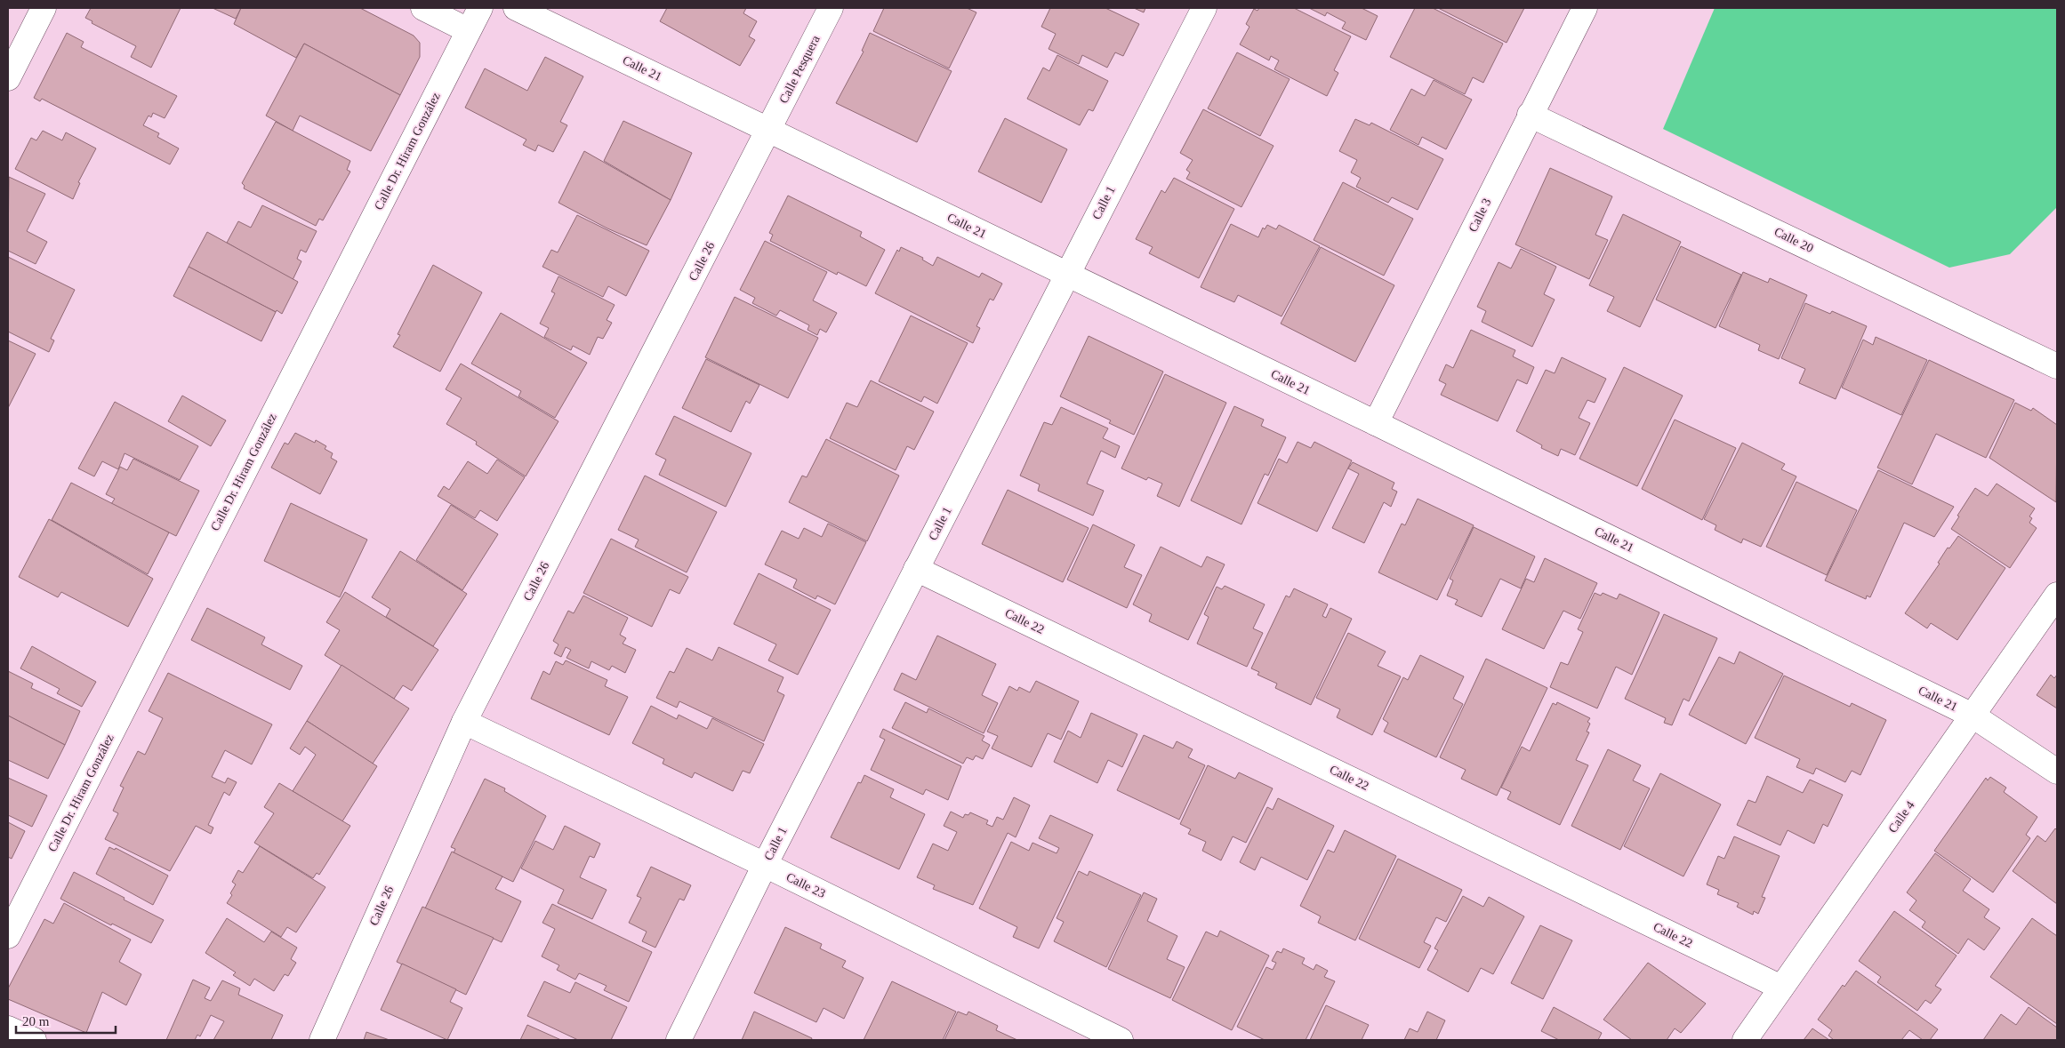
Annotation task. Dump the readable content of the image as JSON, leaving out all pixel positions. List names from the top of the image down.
{
  "streets": {
    "street": [
      "Calle 21",
      "Calle Pesquera",
      "Calle Dr. Hiram González",
      "Calle 1",
      "Calle 3",
      "Calle 20",
      "Calle 26",
      "Calle 22",
      "Calle 4",
      "Calle 23"
    ]
  },
  "crossings": [
    ["Calle 21", "Calle Pesquera"],
    ["Calle 21", "Calle 1"],
    ["Calle 21", "Calle 3"],
    ["Calle 21", "Calle 26"],
    ["Calle 21", "Calle 4"],
    ["Calle Pesquera", "Calle 26"],
    ["Calle 1", "Calle 22"],
    ["Calle 1", "Calle 23"],
    ["Calle 3", "Calle 20"],
    ["Calle 26", "Calle 23"],
    ["Calle 22", "Calle 4"]
  ],
  "scale_bar": "20 m"
}
